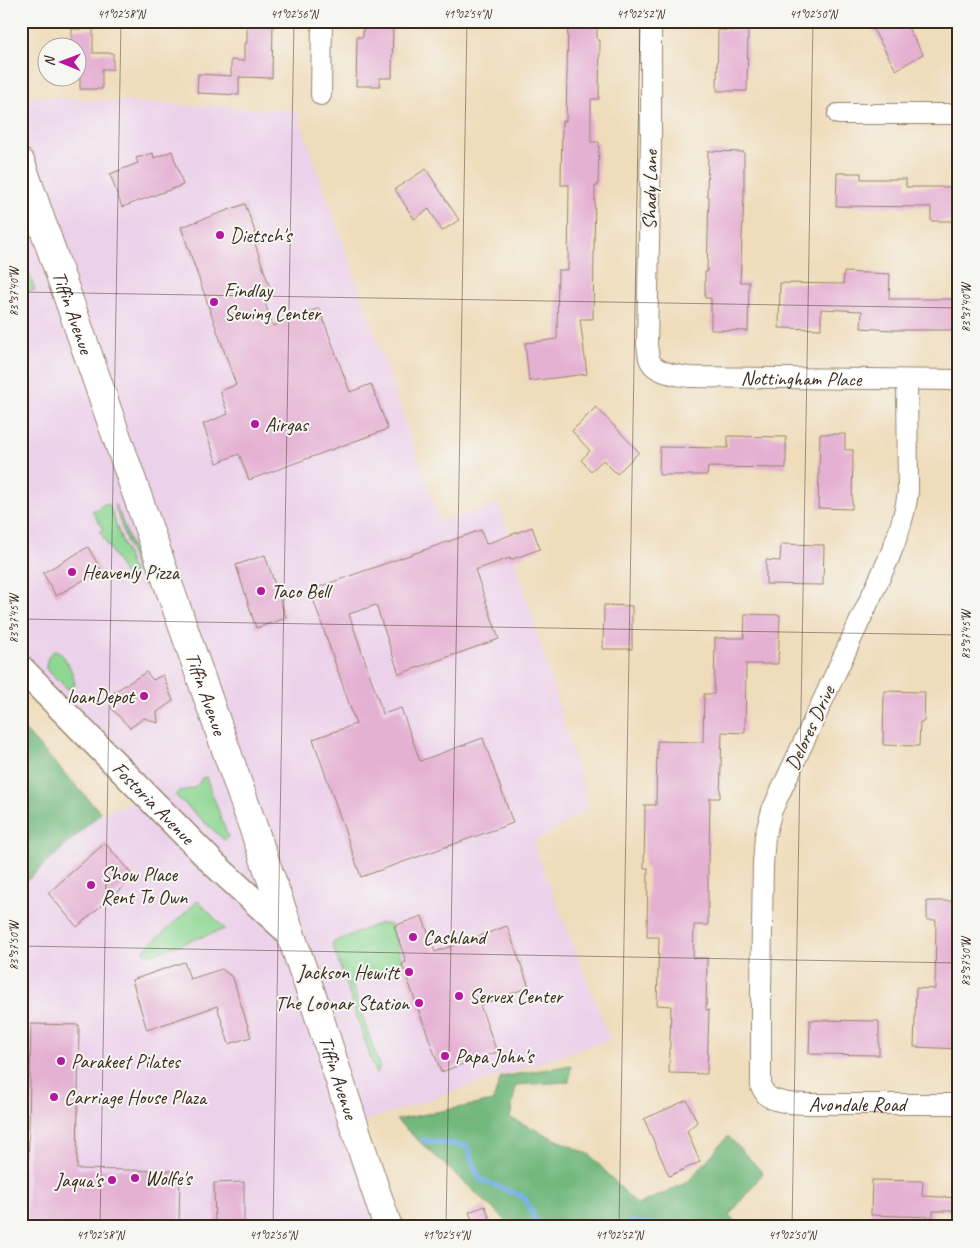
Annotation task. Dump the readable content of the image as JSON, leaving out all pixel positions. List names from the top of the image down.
{
  "streets": {
    "highway": ["Tiffin Avenue"],
    "main road": ["Fostoria Avenue"],
    "street": [
      "Shady Lane",
      "Nottingham Place",
      "Delores Drive",
      "Avondale Road"
    ]
  },
  "crossings": [
    ["Shady Lane", "Nottingham Place"],
    ["Tiffin Avenue", "Fostoria Avenue"],
    ["Nottingham Place", "Delores Drive"],
    ["Delores Drive", "Avondale Road"]
  ],
  "places": [
    "Dietsch's",
    "Findlay Sewing Center",
    "Airgas",
    "Heavenly Pizza",
    "Taco Bell",
    "loanDepot",
    "Show Place Rent To Own",
    "Cashland",
    "Jackson Hewitt",
    "Servex Center",
    "The Loonar Station",
    "Papa John's",
    "Parakeet Pilates",
    "Carriage House Plaza",
    "Wolfe's",
    "Jaqua's"
  ],
  "north": "left",
  "coordinates": [
    "41°02'58\"N",
    "41°02'56\"N",
    "41°02'54\"N",
    "41°02'52\"N",
    "41°02'50\"N",
    "83°37'40\"W",
    "83°37'45\"W",
    "83°37'50\"W"
  ]
}
